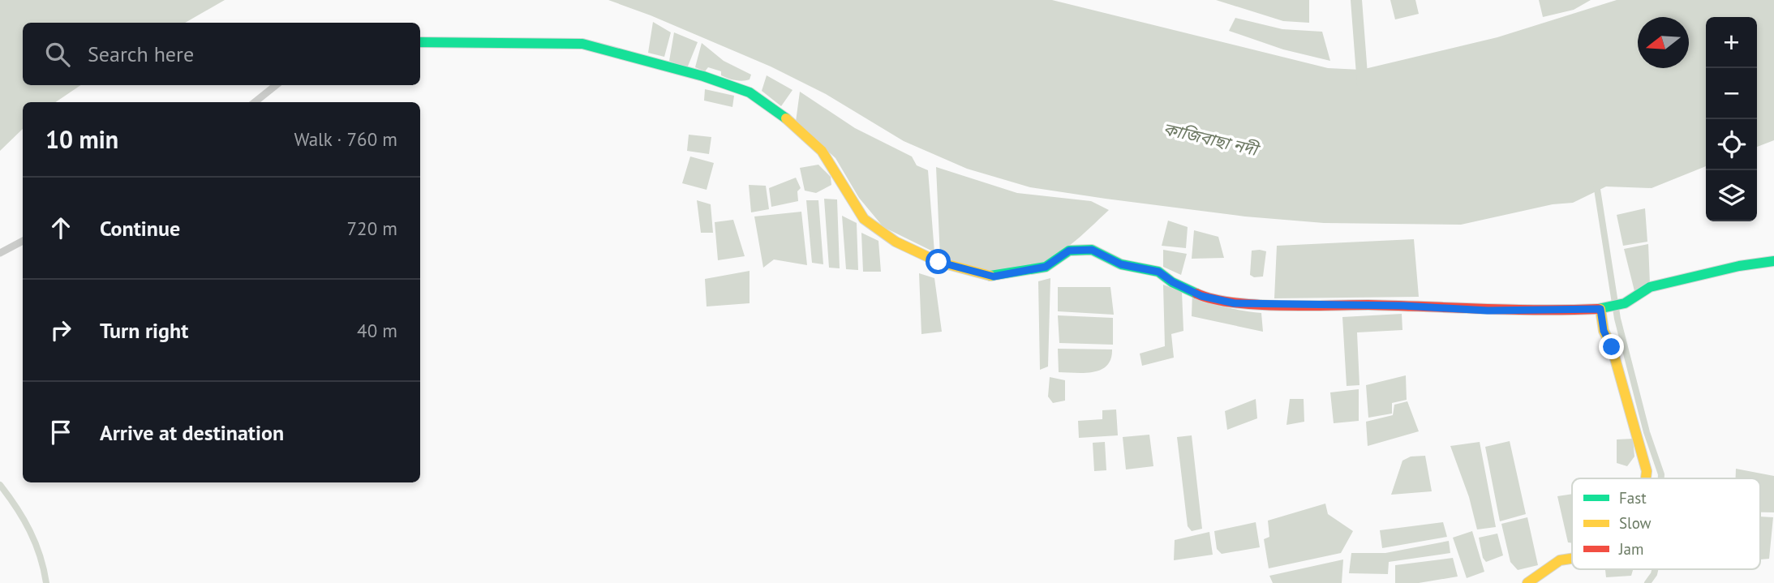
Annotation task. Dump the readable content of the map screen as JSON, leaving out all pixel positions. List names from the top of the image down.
{
  "water": ["কাজিবাছা নদী"],
  "legend": ["Fast", "Slow", "Jam"],
  "north": "left",
  "page": {
    "map_buttons": ["+", "−"],
    "search": "Search here",
    "heading": ["10 min", "Walk · 760 m"],
    "list": [
      ["Continue", "720 m"],
      ["Turn right", "40 m"],
      "Arrive at destination"
    ]
  }
}
